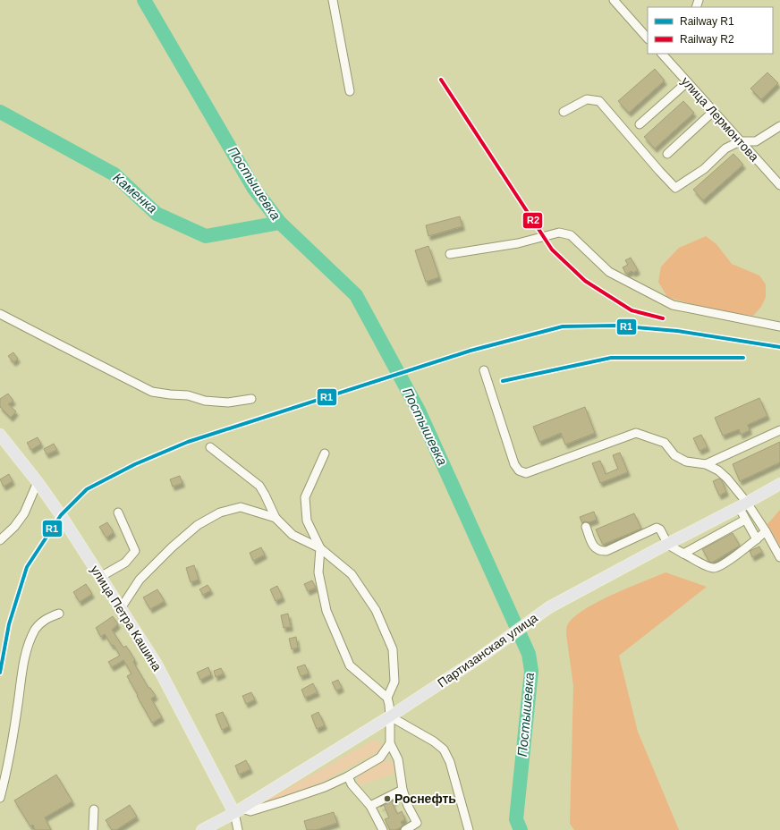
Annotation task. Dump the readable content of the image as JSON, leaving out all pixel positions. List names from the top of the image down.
{
  "streets": {
    "main road": ["улица Петра Кашина", "Партизанская улица"],
    "street": ["улица Лермонтова"]
  },
  "crossings": [
    ["улица Петра Кашина", "Партизанская улица"]
  ],
  "water": ["Постышевка", "Каменка"],
  "places": ["Роснефть"],
  "lines": ["rail line R2", "rail line R1"],
  "legend": ["Railway R1", "Railway R2"]
}
